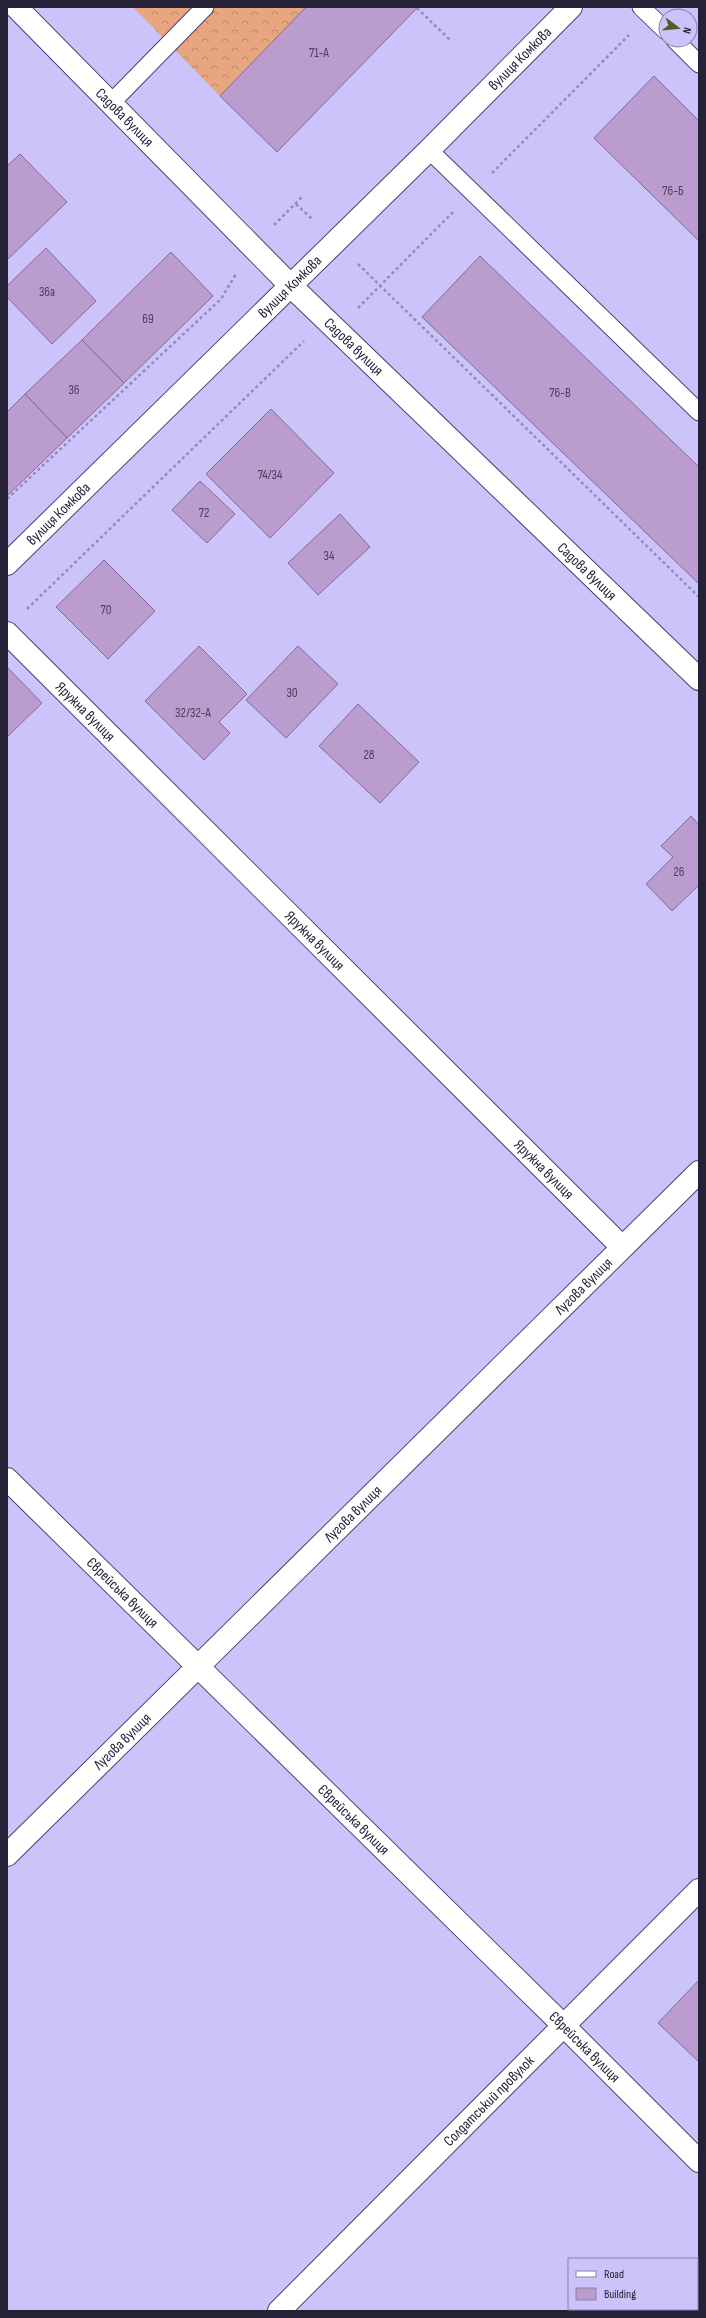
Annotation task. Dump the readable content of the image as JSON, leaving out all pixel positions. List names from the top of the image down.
{
  "streets": {
    "street": [
      "вулиця Комкова",
      "Садова вулиця",
      "Яружна вулиця",
      "Лугова вулиця",
      "Єврейська вулиця",
      "Солдатський провулок"
    ]
  },
  "crossings": [
    ["вулиця Комкова", "Садова вулиця"],
    ["Яружна вулиця", "Лугова вулиця"],
    ["Лугова вулиця", "Єврейська вулиця"],
    ["Єврейська вулиця", "Солдатський провулок"]
  ],
  "house_numbers": [
    "71-А",
    "76-Б",
    "36а",
    "69",
    "36",
    "76-В",
    "74/34",
    "72",
    "34",
    "70",
    "30",
    "32/32-А",
    "28",
    "26"
  ],
  "legend": ["Road", "Building"],
  "north": "right"
}
